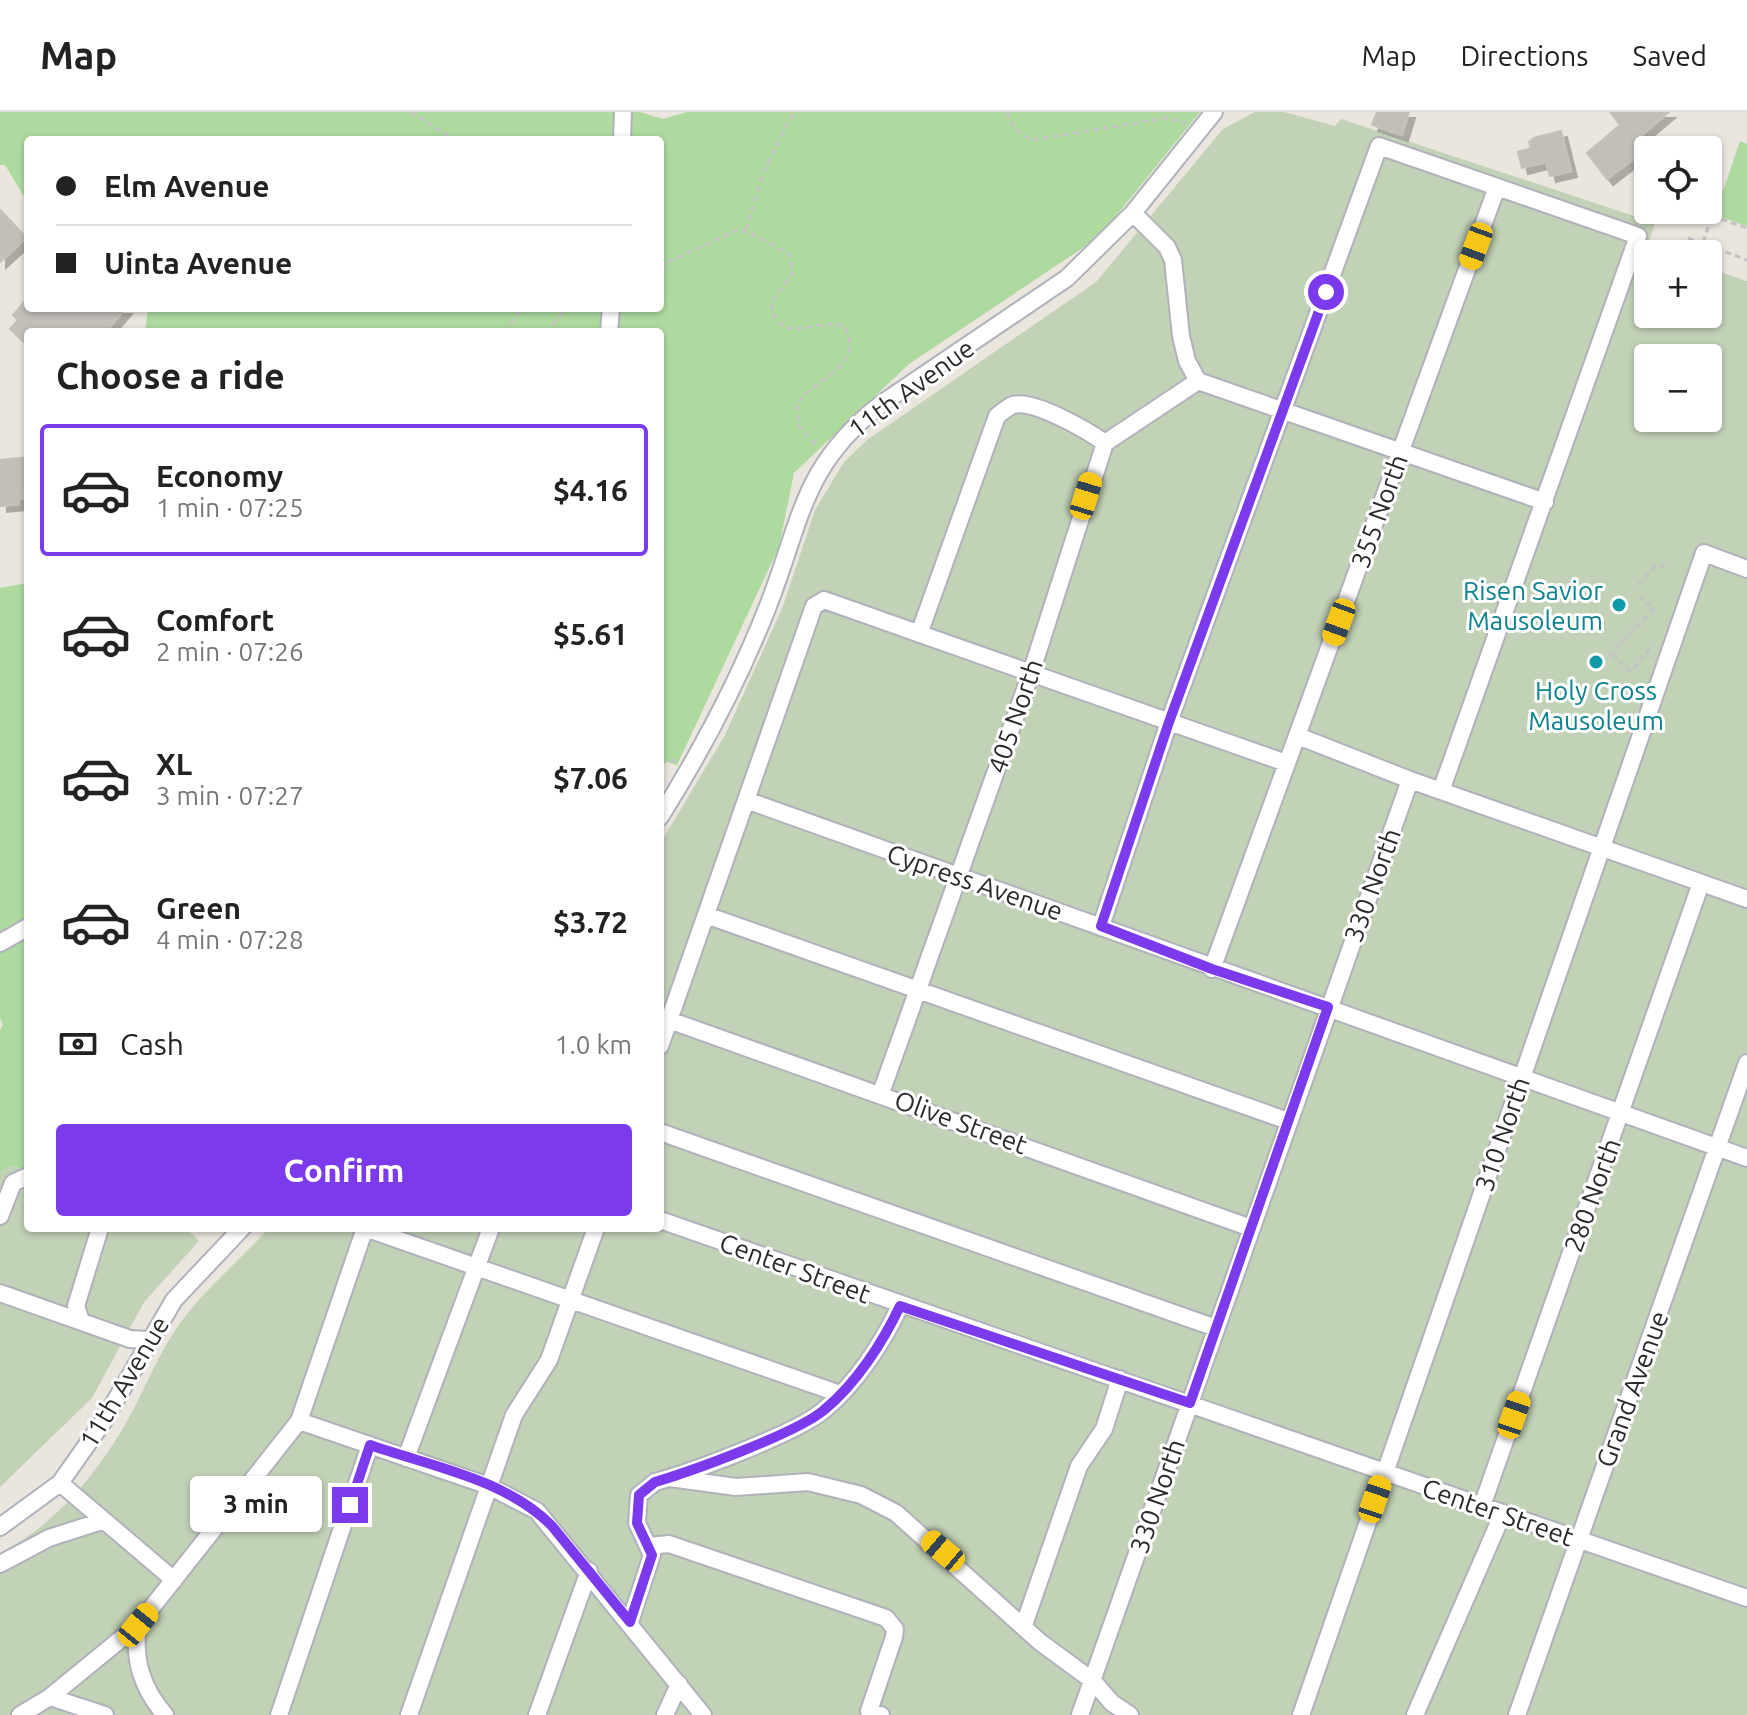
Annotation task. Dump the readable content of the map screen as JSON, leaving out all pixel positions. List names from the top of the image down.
{
  "streets": {
    "street": [
      "11th Avenue",
      "355 North",
      "405 North",
      "Cypress Avenue",
      "330 North",
      "Olive Street",
      "310 North",
      "280 North",
      "Center Street",
      "Grand Avenue"
    ]
  },
  "crossings": [
    ["355 North", "Cypress Avenue"],
    ["405 North", "Cypress Avenue"],
    ["405 North", "Olive Street"],
    ["Cypress Avenue", "330 North"],
    ["Cypress Avenue", "310 North"],
    ["Cypress Avenue", "280 North"],
    ["Cypress Avenue", "Grand Avenue"],
    ["330 North", "Olive Street"],
    ["330 North", "Center Street"],
    ["310 North", "Center Street"],
    ["280 North", "Center Street"],
    ["Center Street", "Grand Avenue"]
  ],
  "places": ["Risen Savior Mausoleum", "Holy Cross Mausoleum"],
  "page": {
    "header": "Map",
    "nav": ["Map", "Directions", "Saved"],
    "map_buttons": ["+", "−"],
    "banner": ["Elm Avenue", "Uinta Avenue"],
    "heading": "Choose a ride",
    "list": [
      {
        "name": "Economy",
        "note": "1 min · 07:25",
        "value": "$4.16"
      },
      {
        "name": "Comfort",
        "note": "2 min · 07:26",
        "value": "$5.61"
      },
      {
        "name": "XL",
        "note": "3 min · 07:27",
        "value": "$7.06"
      },
      {
        "name": "Green",
        "note": "4 min · 07:28",
        "value": "$3.72"
      }
    ],
    "pay": ["Cash", "1.0 km"],
    "buttons": "Confirm",
    "bubble": "3 min"
  }
}
